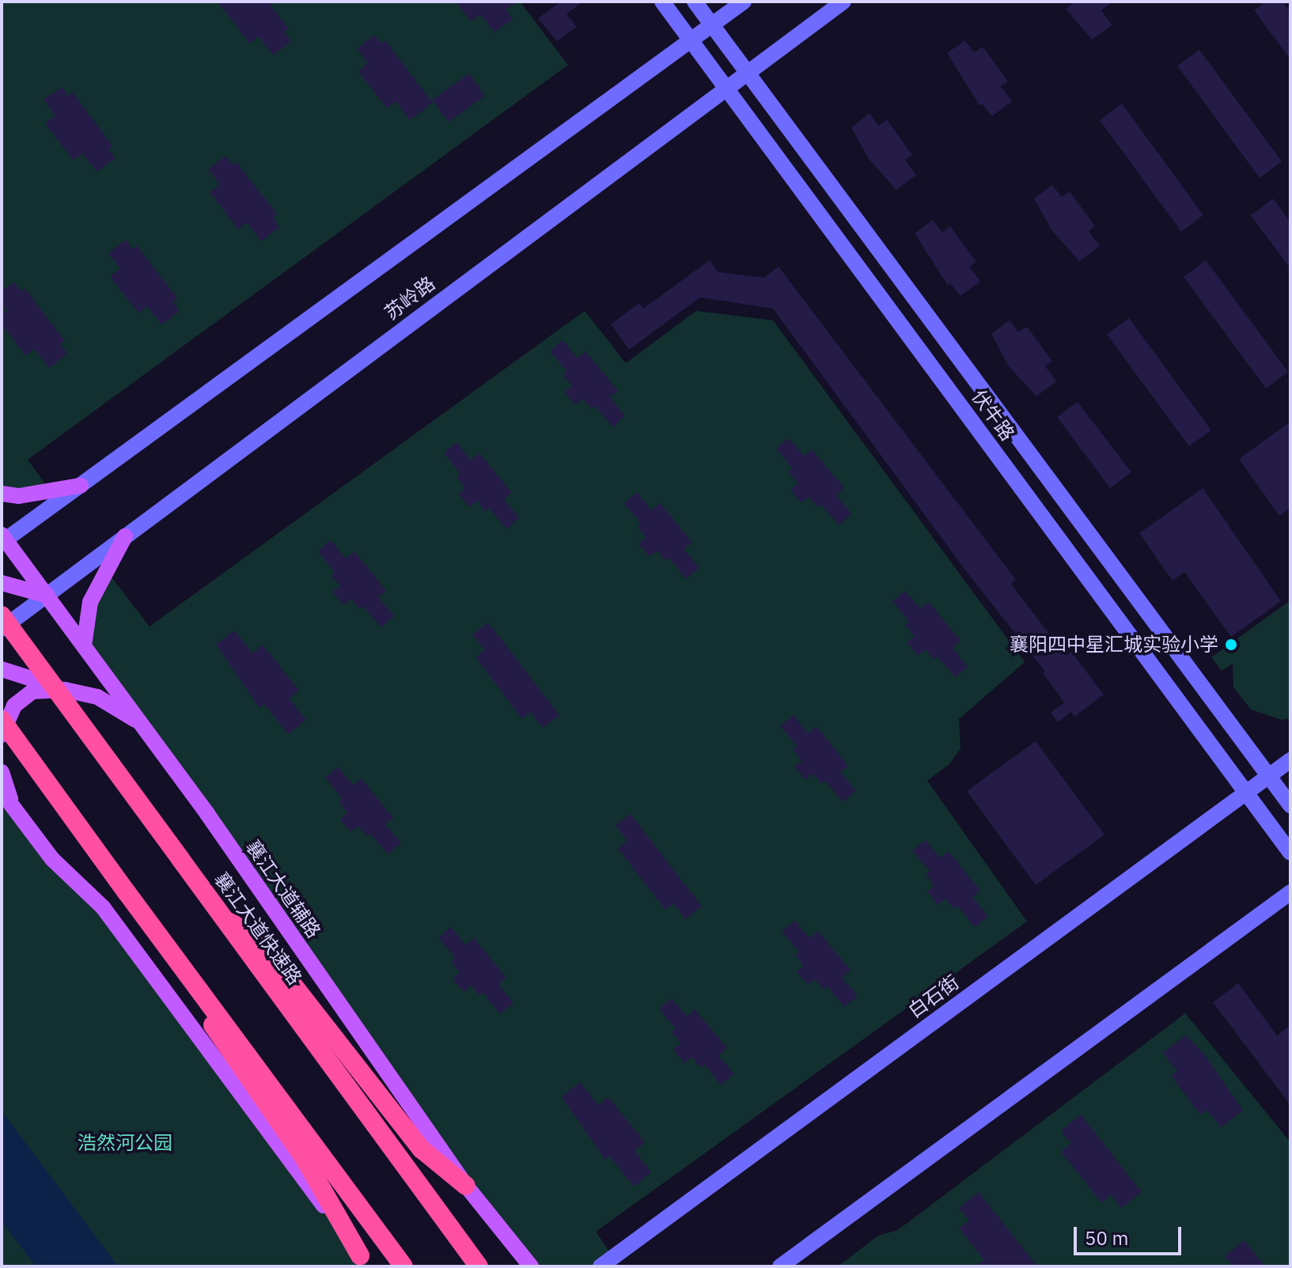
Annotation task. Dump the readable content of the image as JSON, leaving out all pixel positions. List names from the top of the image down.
{
  "streets": {
    "highway": ["襄江大道快速路"],
    "main road": ["襄江大道辅路"],
    "street": ["苏岭路", "伏牛路", "白石街"]
  },
  "crossings": [
    ["苏岭路", "伏牛路"],
    ["苏岭路", "襄江大道辅路"],
    ["伏牛路", "白石街"]
  ],
  "parks": ["浩然河公园"],
  "places": ["襄阳四中星汇城实验小学"],
  "scale_bar": "50 m"
}
